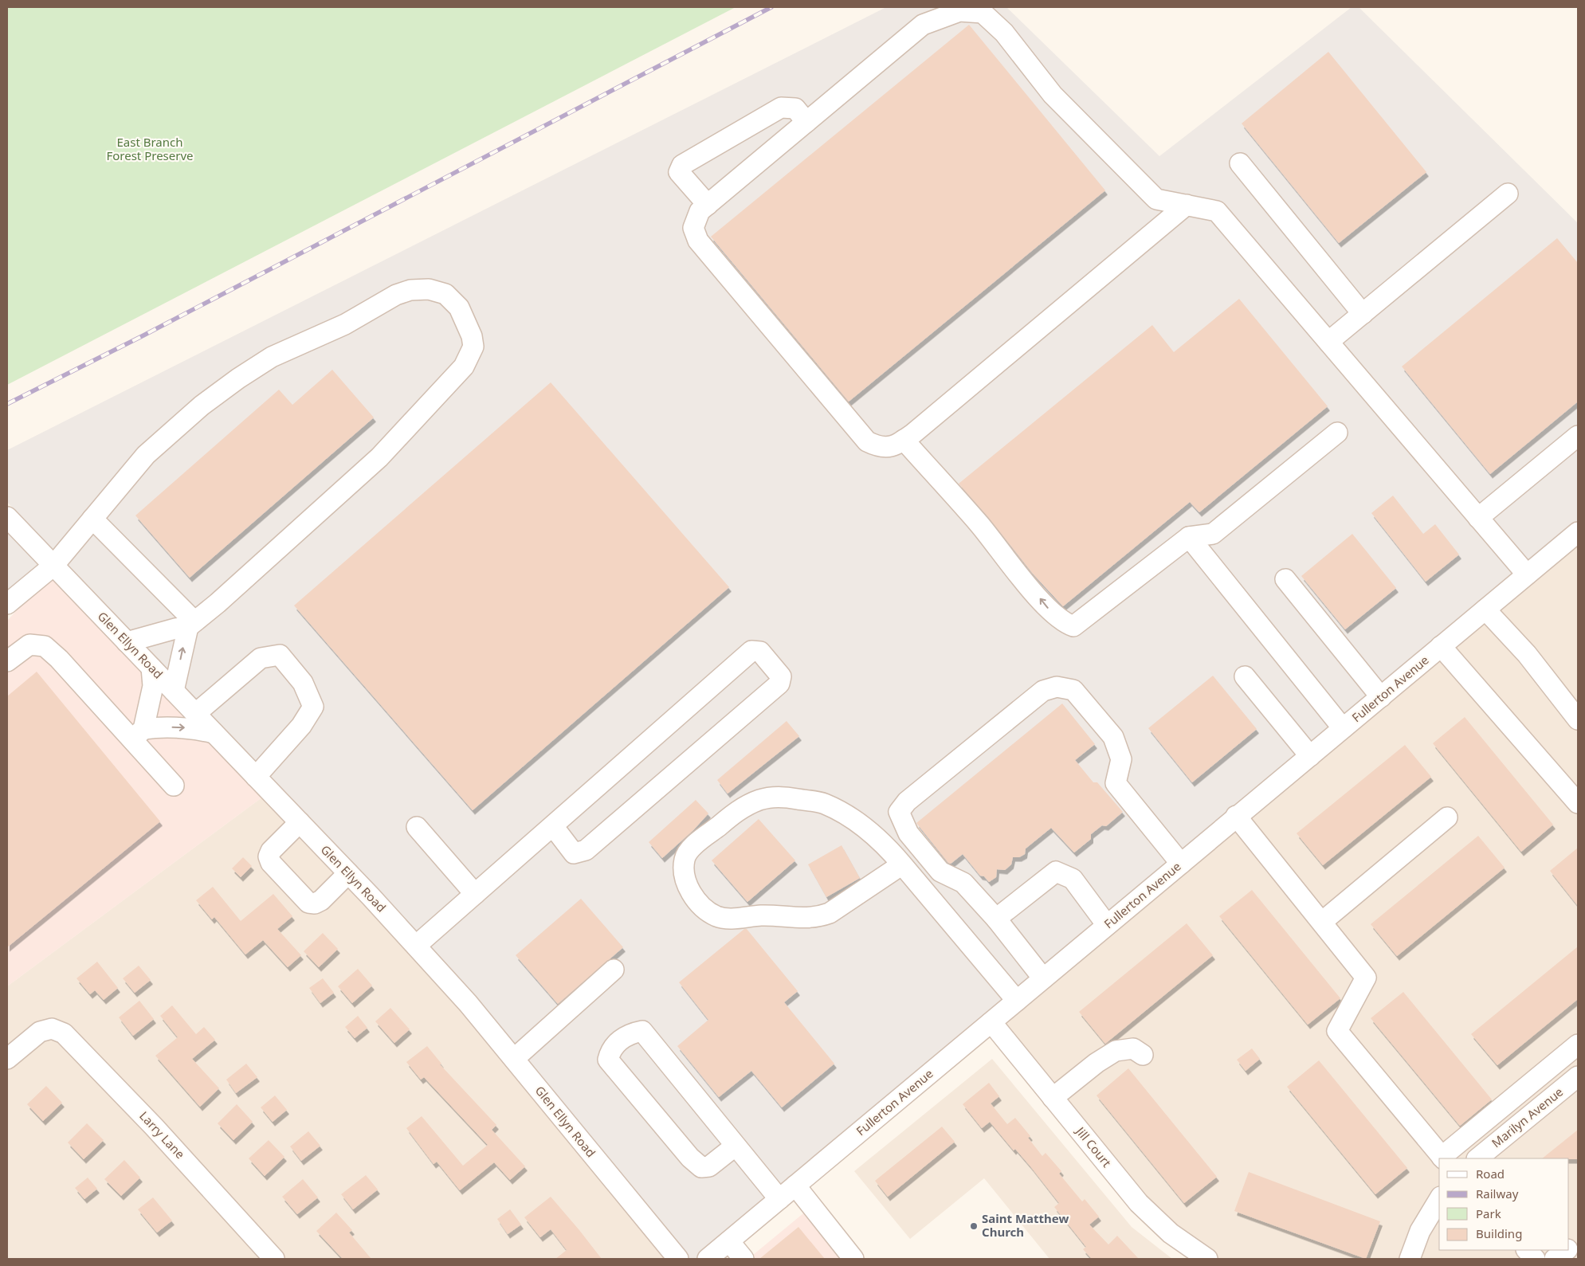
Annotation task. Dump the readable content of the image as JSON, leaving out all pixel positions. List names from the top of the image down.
{
  "streets": {
    "street": [
      "Glen Ellyn Road",
      "Fullerton Avenue",
      "Marilyn Avenue",
      "Larry Lane",
      "Jill Court"
    ]
  },
  "crossings": [
    ["Fullerton Avenue", "Jill Court"]
  ],
  "parks": ["East Branch Forest Preserve"],
  "places": ["Saint Matthew Church"],
  "legend": [
    "Road",
    "Railway",
    "Park",
    "Building"
  ]
}
